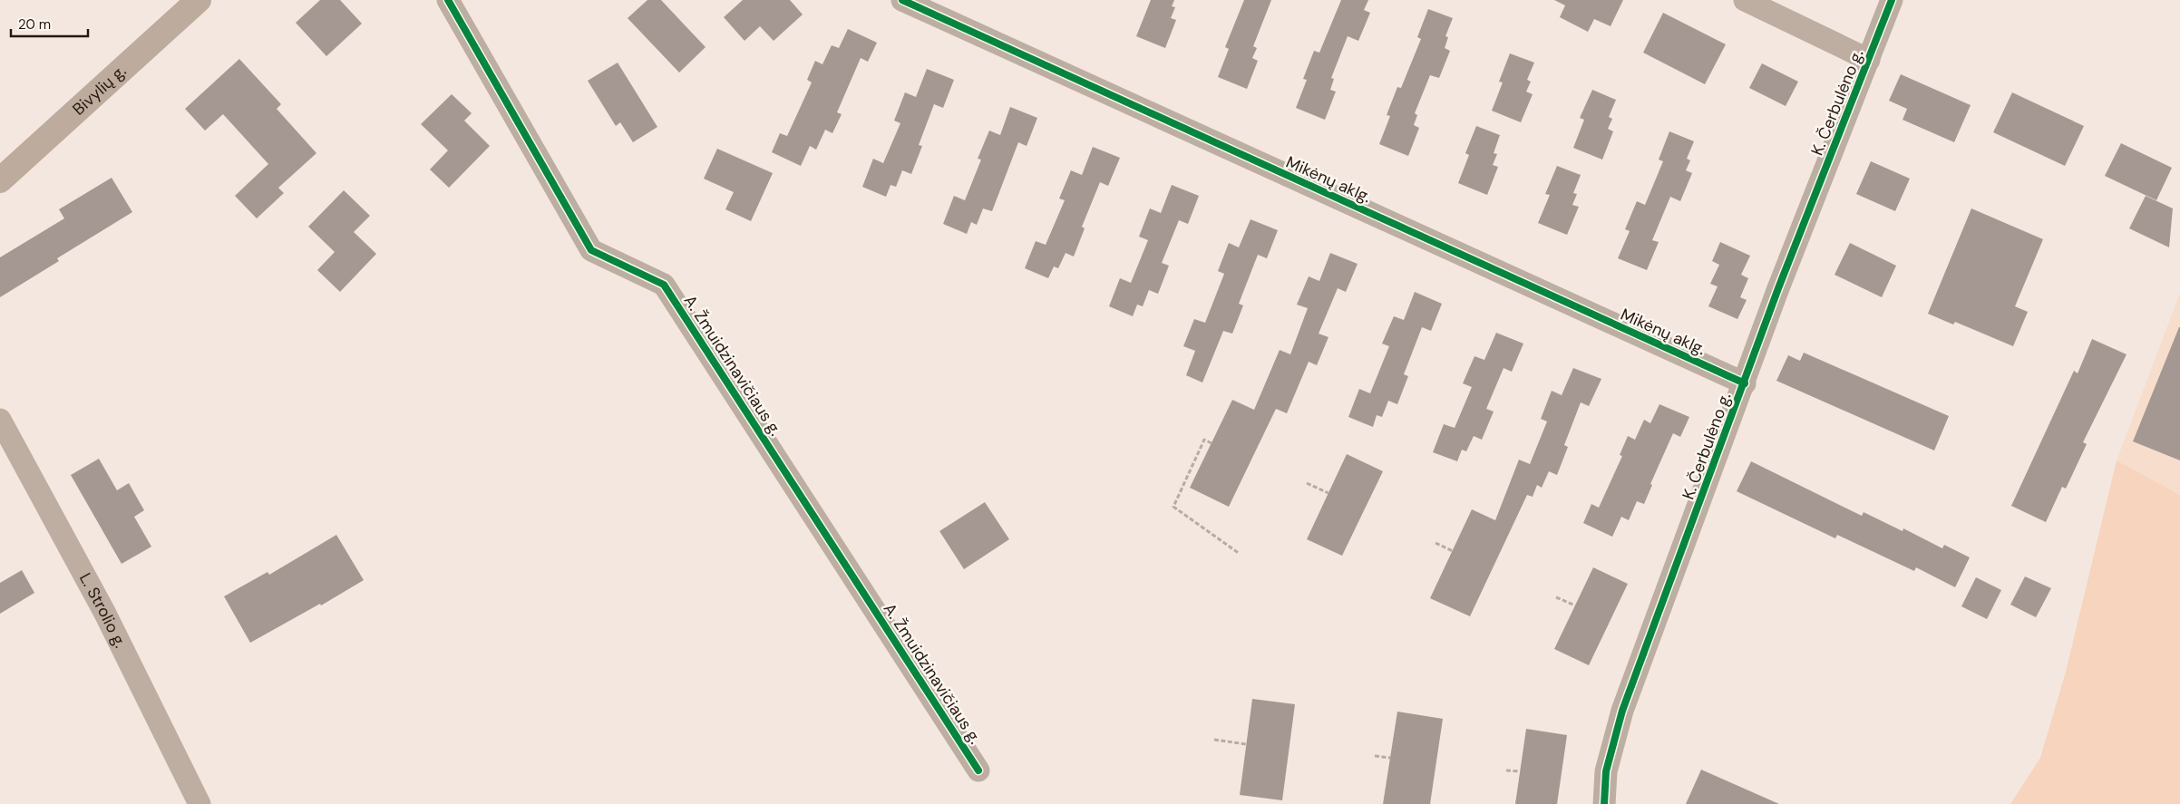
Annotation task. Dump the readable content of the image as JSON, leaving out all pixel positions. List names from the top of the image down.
{
  "streets": {
    "street": [
      "Bivylių g.",
      "K. Čerbulėno g.",
      "Mikėnų aklg.",
      "A. Žmuidzinavičiaus g.",
      "L. Strolio g."
    ]
  },
  "crossings": [
    ["K. Čerbulėno g.", "Mikėnų aklg."]
  ],
  "scale_bar": "20 m"
}
